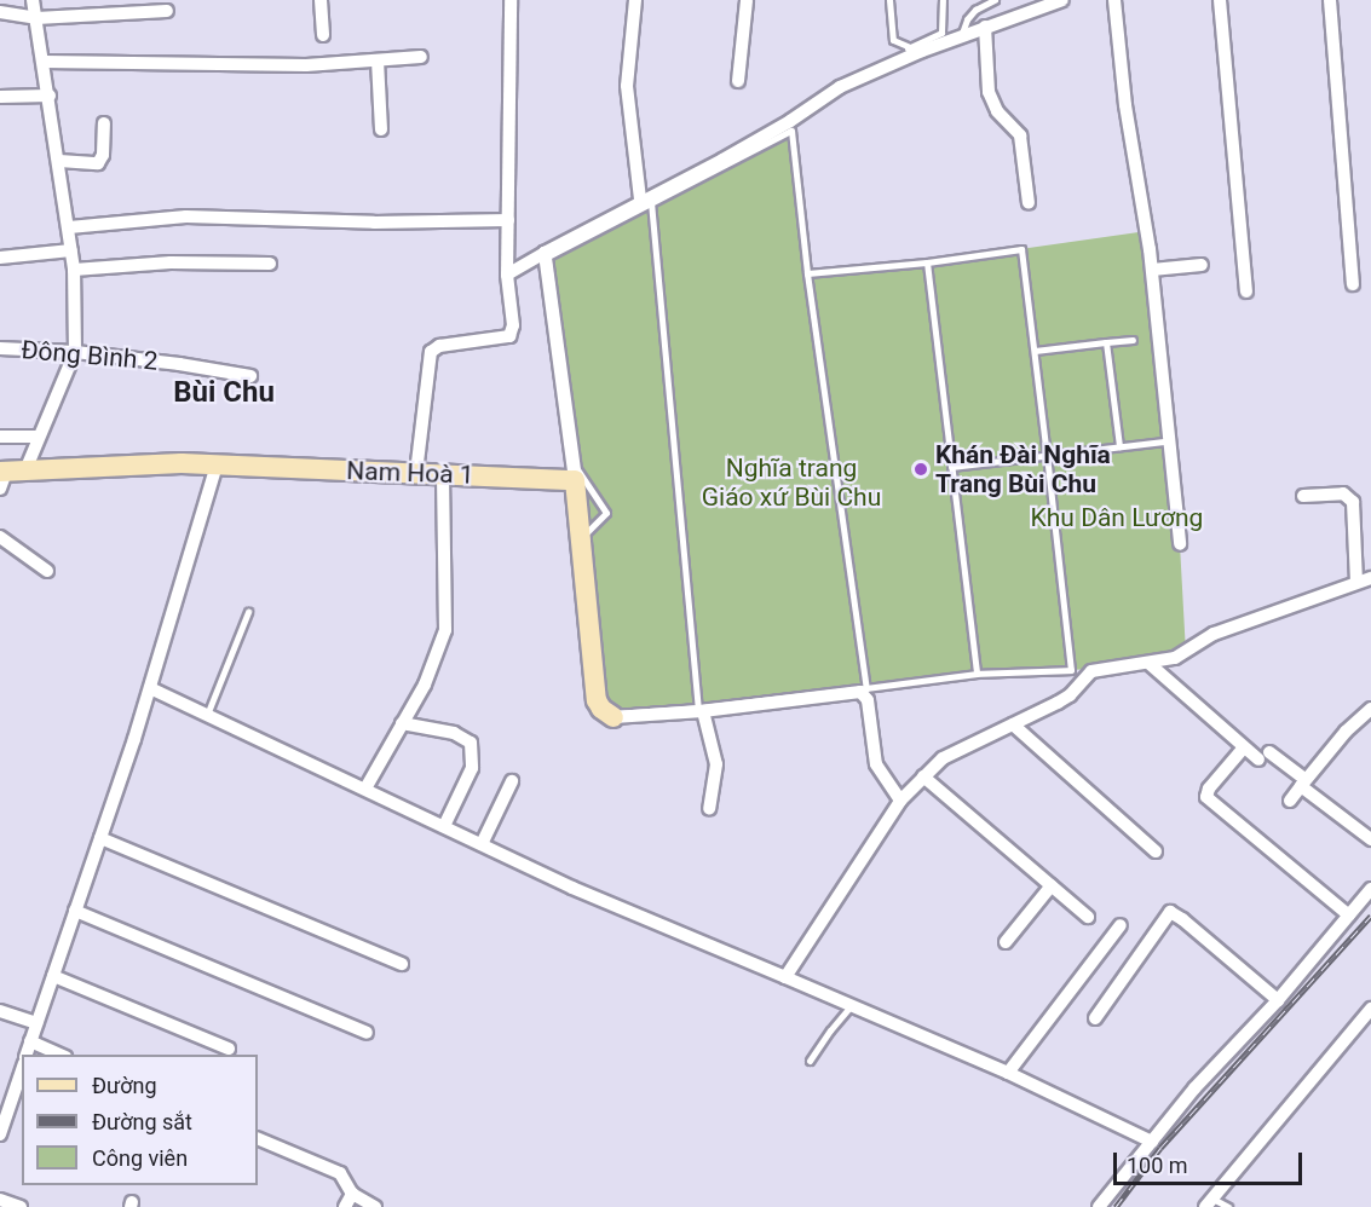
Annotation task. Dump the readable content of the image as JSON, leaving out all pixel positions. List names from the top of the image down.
{
  "streets": {
    "street": ["Đông Bình 2", "Nam Hoà 1"]
  },
  "districts": ["Bùi Chu"],
  "parks": ["Nghĩa trang Giáo xứ Bùi Chu", "Khu Dân Lương"],
  "places": ["Khán Đài Nghĩa Trang Bùi Chu"],
  "legend": ["Đường", "Đường sắt", "Công viên"],
  "scale_bar": "100 m"
}
